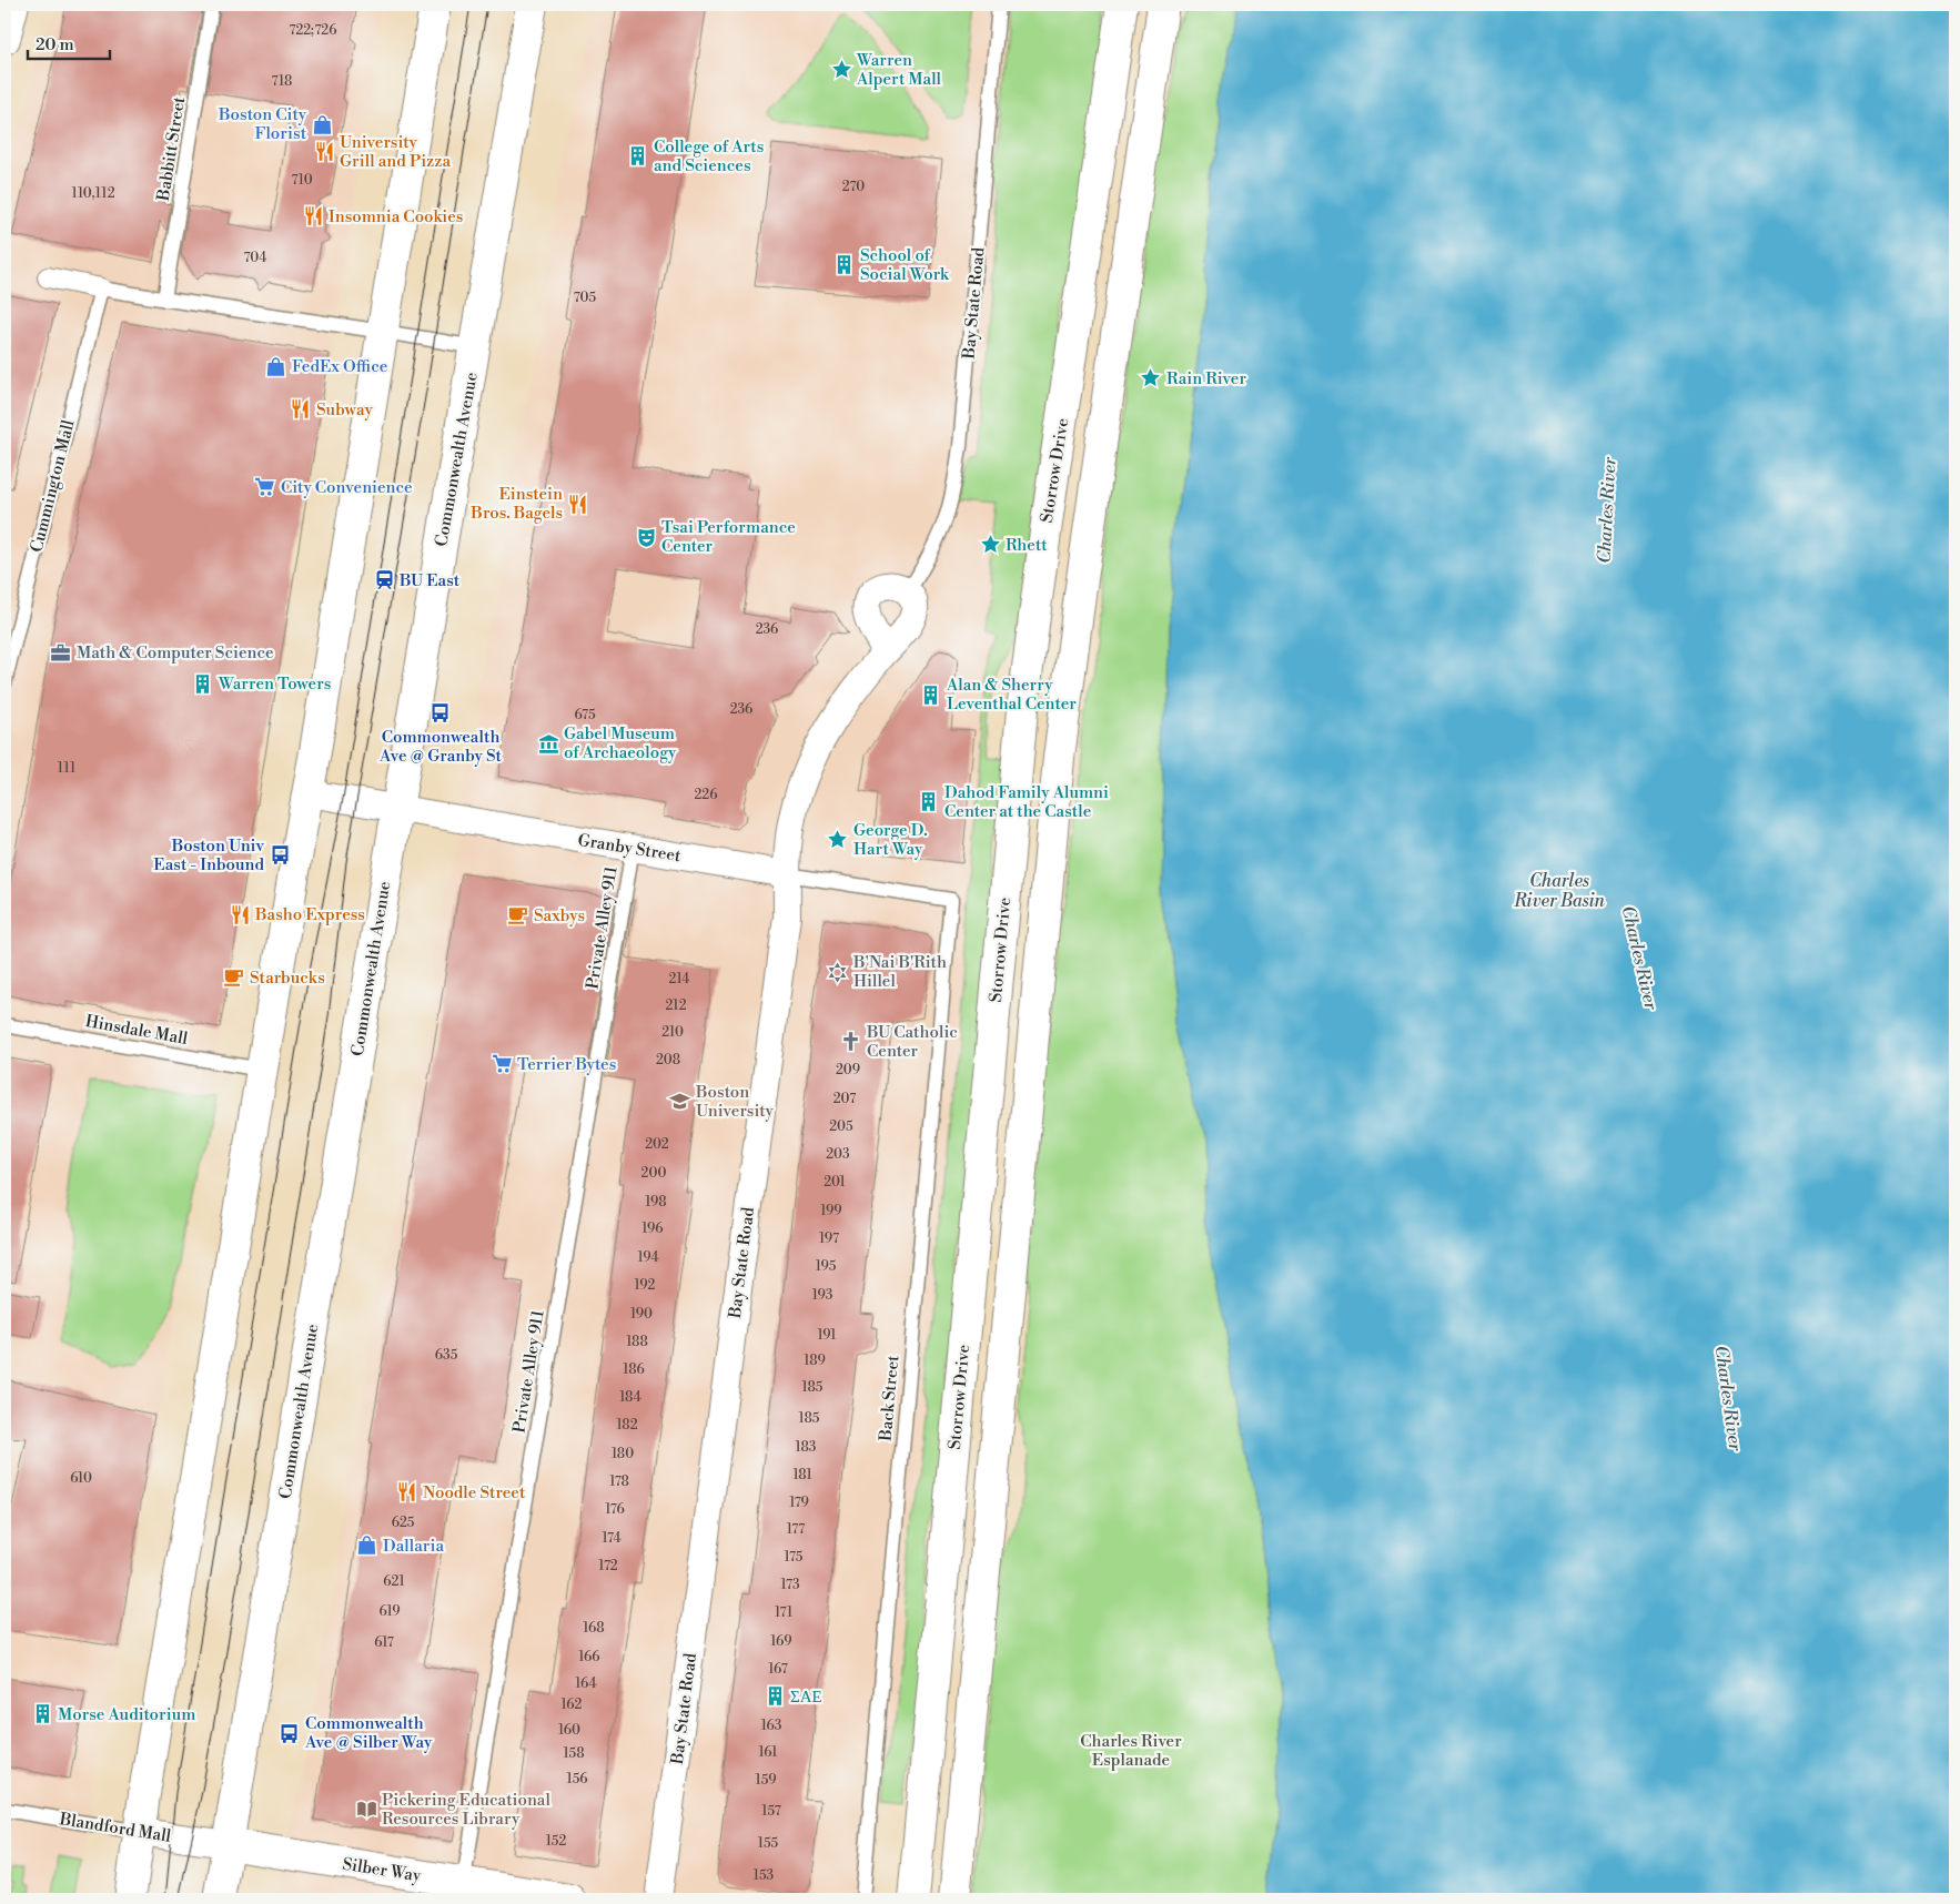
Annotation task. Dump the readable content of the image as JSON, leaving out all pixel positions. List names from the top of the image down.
{
  "streets": {
    "main road": ["Commonwealth Avenue", "Storrow Drive", "Silber Way"],
    "street": ["Bay State Road", "Granby Street", "Blandford Mall"],
    "lane": [
      "Babbitt Street",
      "Cummington Mall",
      "Private Alley 911",
      "Hinsdale Mall",
      "Back Street"
    ]
  },
  "crossings": [
    ["Bay State Road", "Granby Street"],
    ["Commonwealth Avenue", "Granby Street"],
    ["Commonwealth Avenue", "Blandford Mall"],
    ["Commonwealth Avenue", "Silber Way"],
    ["Granby Street", "Private Alley 911"],
    ["Granby Street", "Back Street"],
    ["Private Alley 911", "Silber Way"],
    ["Blandford Mall", "Silber Way"]
  ],
  "water": ["Charles River", "Charles River Basin"],
  "parks": ["Charles River Esplanade"],
  "places": {
    "place": [
      "Warren Alpert Mall",
      "Rain River",
      "Rhett",
      "George D. Hart Way"
    ],
    "shop": ["Boston City Florist", "FedEx Office", "Dallaria"],
    "restaurant": [
      "University Grill and Pizza",
      "Insomnia Cookies",
      "Subway",
      "Einstein Bros. Bagels",
      "Basho Express",
      "Noodle Street"
    ],
    "building": [
      "College of Arts and Sciences",
      "School of Social Work",
      "Warren Towers",
      "Alan & Sherry Leventhal Center",
      "Dahod Family Alumni Center at the Castle",
      "ΣΑΕ",
      "Morse Auditorium"
    ],
    "supermarket": ["City Convenience", "Terrier Bytes"],
    "theatre": ["Tsai Performance Center"],
    "station": ["BU East"],
    "office": ["Math & Computer Science"],
    "bus stop": ["Commonwealth Ave @ Granby St", "Boston Univ East - Inbound", "Commonwealth Ave @ Silber Way"],
    "museum": ["Gabel Museum of Archaeology"],
    "cafe": ["Saxbys", "Starbucks"],
    "synagogue": ["B'Nai B'Rith Hillel"],
    "church": ["BU Catholic Center"],
    "school or university": ["Boston University"],
    "library": ["Pickering Educational Resources Library"]
  },
  "house_numbers": [
    "722;726",
    "718",
    "710",
    "270",
    "110,112",
    "704",
    "705",
    "236",
    "236",
    "675",
    "111",
    "226",
    "214",
    "212",
    "210",
    "208",
    "209",
    "207",
    "205",
    "202",
    "203",
    "200",
    "201",
    "198",
    "199",
    "196",
    "197",
    "194",
    "195",
    "192",
    "193",
    "190",
    "191",
    "188",
    "635",
    "189",
    "186",
    "185",
    "184",
    "185",
    "182",
    "183",
    "180",
    "181",
    "610",
    "178",
    "179",
    "176",
    "625",
    "177",
    "174",
    "175",
    "172",
    "621",
    "173",
    "619",
    "171",
    "168",
    "169",
    "617",
    "166",
    "167",
    "164",
    "162",
    "163",
    "160",
    "161",
    "158",
    "156",
    "159",
    "157",
    "152",
    "155",
    "153"
  ],
  "scale_bar": "20 m"
}
